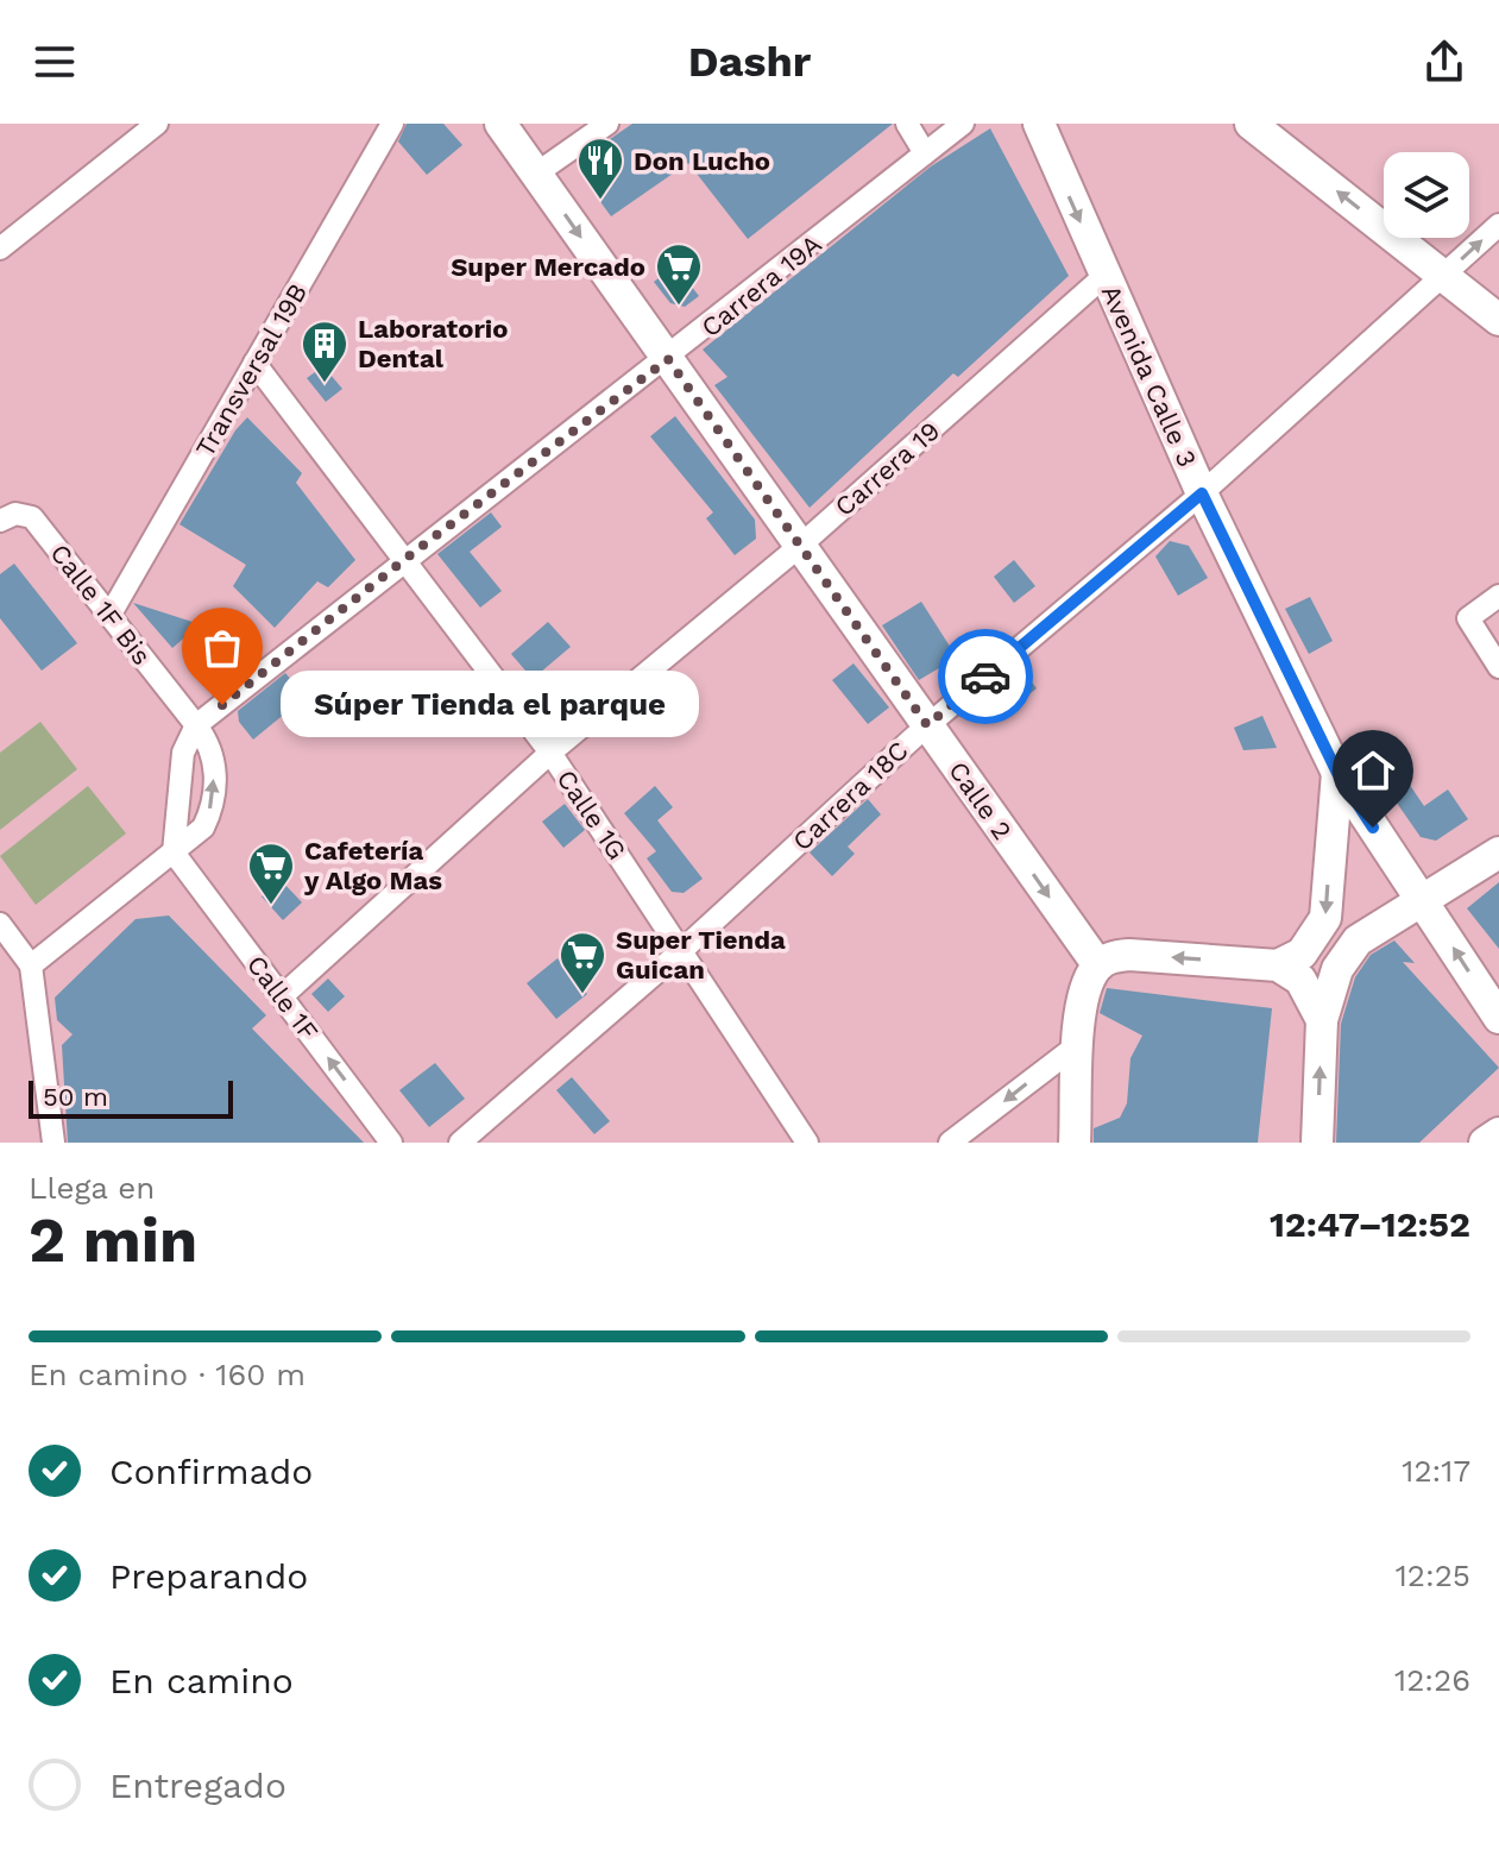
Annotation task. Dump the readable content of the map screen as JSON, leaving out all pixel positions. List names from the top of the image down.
{
  "streets": {
    "street": [
      "Carrera 19A",
      "Transversal 19B",
      "Avenida Calle 3",
      "Carrera 19",
      "Calle 1F Bis",
      "Carrera 18C",
      "Calle 2",
      "Calle 1G",
      "Calle 1F"
    ]
  },
  "crossings": [
    ["Carrera 19A", "Calle 1F Bis"],
    ["Carrera 19A", "Calle 2"],
    ["Carrera 19A", "Calle 1G"],
    ["Transversal 19B", "Calle 1F Bis"],
    ["Transversal 19B", "Calle 1G"],
    ["Avenida Calle 3", "Carrera 19"],
    ["Avenida Calle 3", "Carrera 18C"],
    ["Carrera 19", "Calle 2"],
    ["Carrera 19", "Calle 1G"],
    ["Carrera 19", "Calle 1F"],
    ["Calle 1F Bis", "Calle 1F"],
    ["Carrera 18C", "Calle 2"],
    ["Carrera 18C", "Calle 1G"]
  ],
  "one_way": ["Calle 2", "Calle 1F"],
  "places": {
    "restaurant": ["Don Lucho"],
    "supermarket": ["Super Mercado", "Cafetería y Algo Mas", "Super Tienda Guican"],
    "building": ["Laboratorio Dental"],
    "other": ["Súper Tienda el parque"]
  },
  "scale_bar": "50 m",
  "page": {
    "header": "Dashr",
    "bubble": "Súper Tienda el parque",
    "scale": "50 m",
    "heading": ["2 min", "Llega en", "12:47–12:52"],
    "bar": "En camino · 160 m",
    "list": [
      ["Confirmado", "12:17"],
      ["Preparando", "12:25"],
      ["En camino", "12:26"],
      "Entregado"
    ]
  }
}
